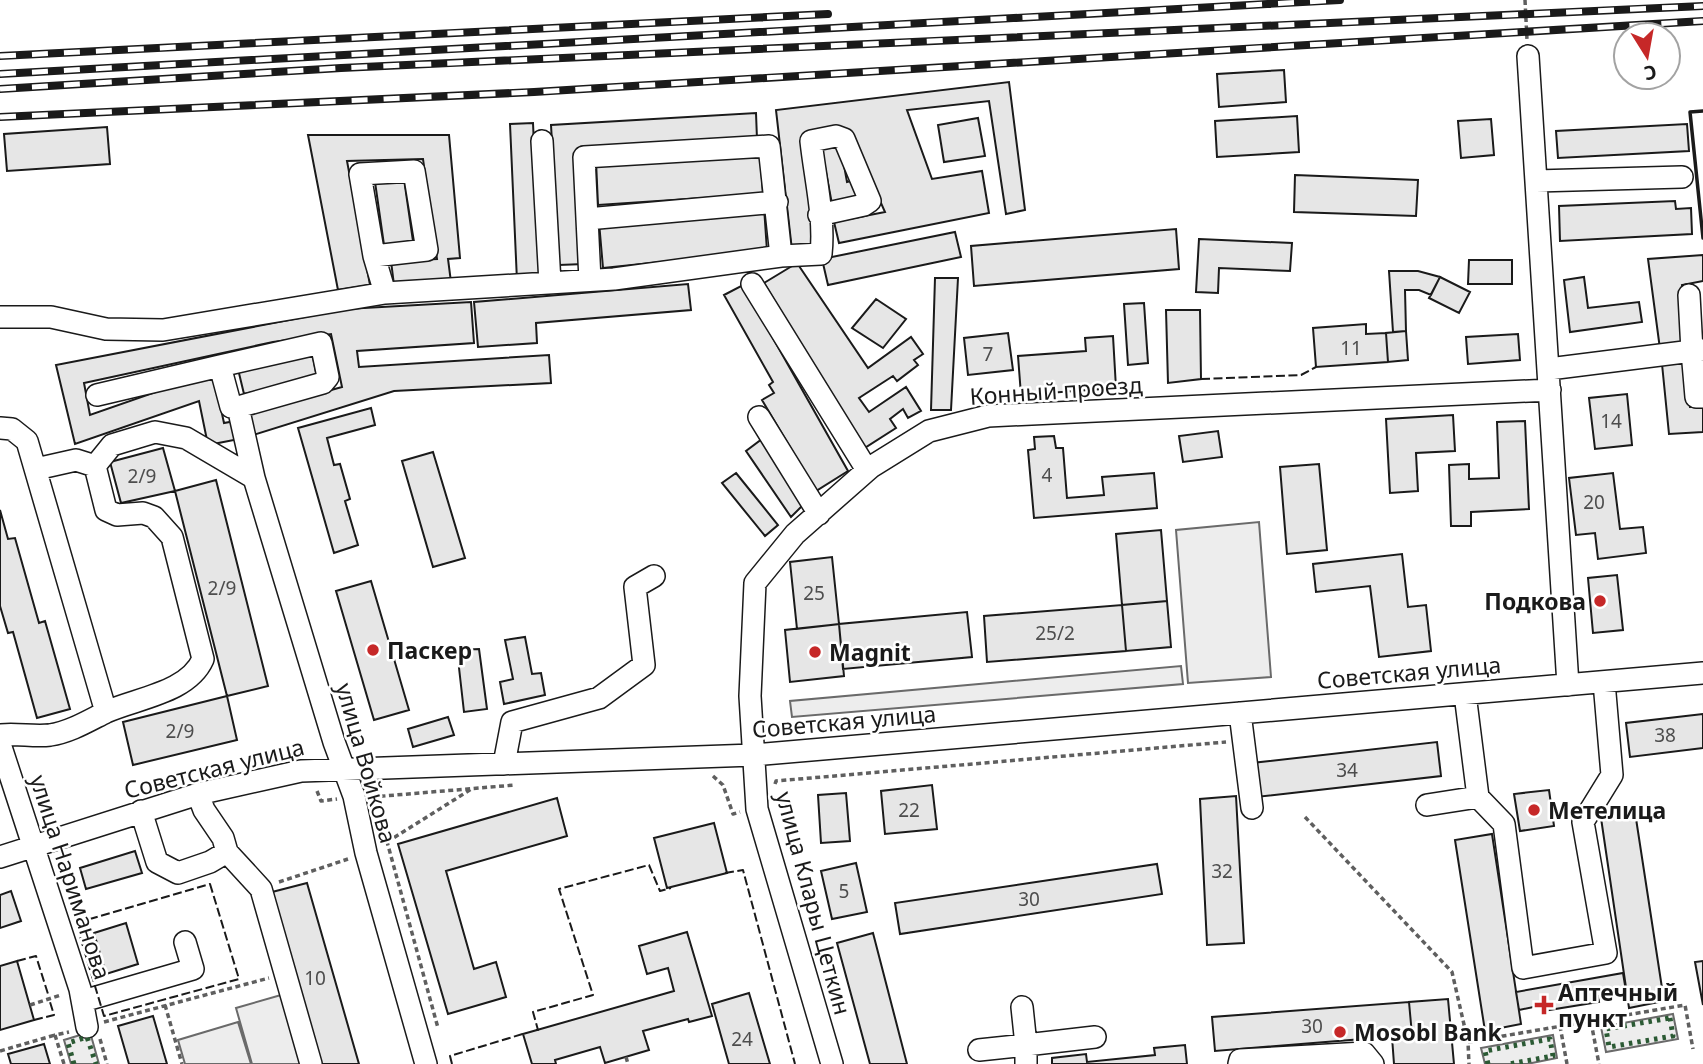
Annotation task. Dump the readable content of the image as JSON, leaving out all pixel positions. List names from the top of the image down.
{
  "streets": {
    "street": [
      "Конный проезд",
      "Советская улица",
      "улица Войкова",
      "улица Нариманова",
      "улица Клары Цеткин"
    ]
  },
  "crossings": [
    ["Конный проезд", "Советская улица"],
    ["Конный проезд", "улица Клары Цеткин"],
    ["Советская улица", "улица Войкова"],
    ["Советская улица", "улица Нариманова"],
    ["Советская улица", "улица Клары Цеткин"]
  ],
  "places": {
    "other": [
      "Подкова",
      "Паскер",
      "Magnit",
      "Метелица",
      "Mosobl Bank"
    ],
    "health": ["Аптечный пункт"]
  },
  "house_numbers": [
    "11",
    "7",
    "14",
    "4",
    "2/9",
    "20",
    "2/9",
    "25",
    "25/2",
    "2/9",
    "38",
    "34",
    "22",
    "32",
    "5",
    "30",
    "10",
    "30",
    "24"
  ],
  "north": "bottom"
}
